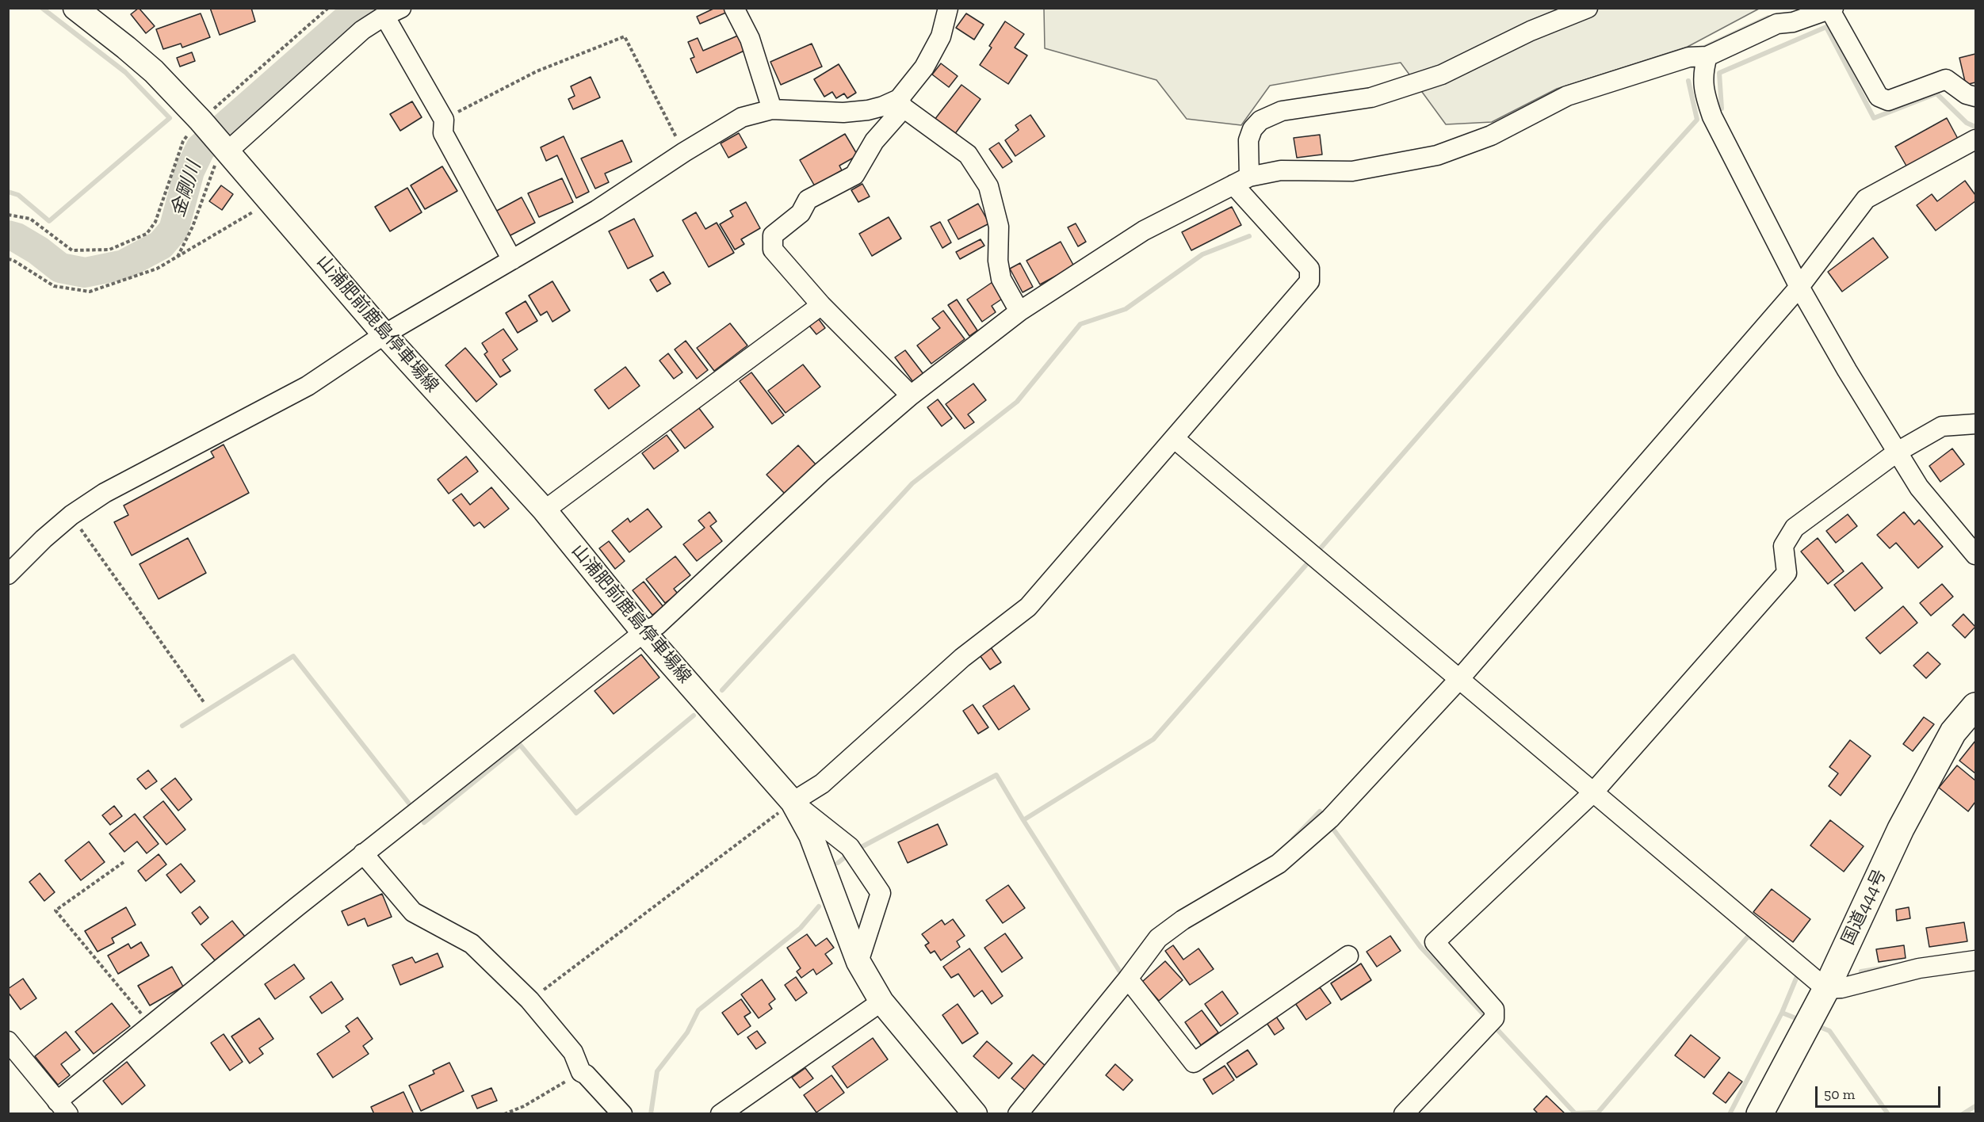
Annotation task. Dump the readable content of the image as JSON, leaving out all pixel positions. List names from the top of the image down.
{
  "streets": {
    "highway": ["国道444号"],
    "main road": ["山浦肥前鹿島停車場線"]
  },
  "water": ["金剛川"],
  "scale_bar": "50 m"
}
